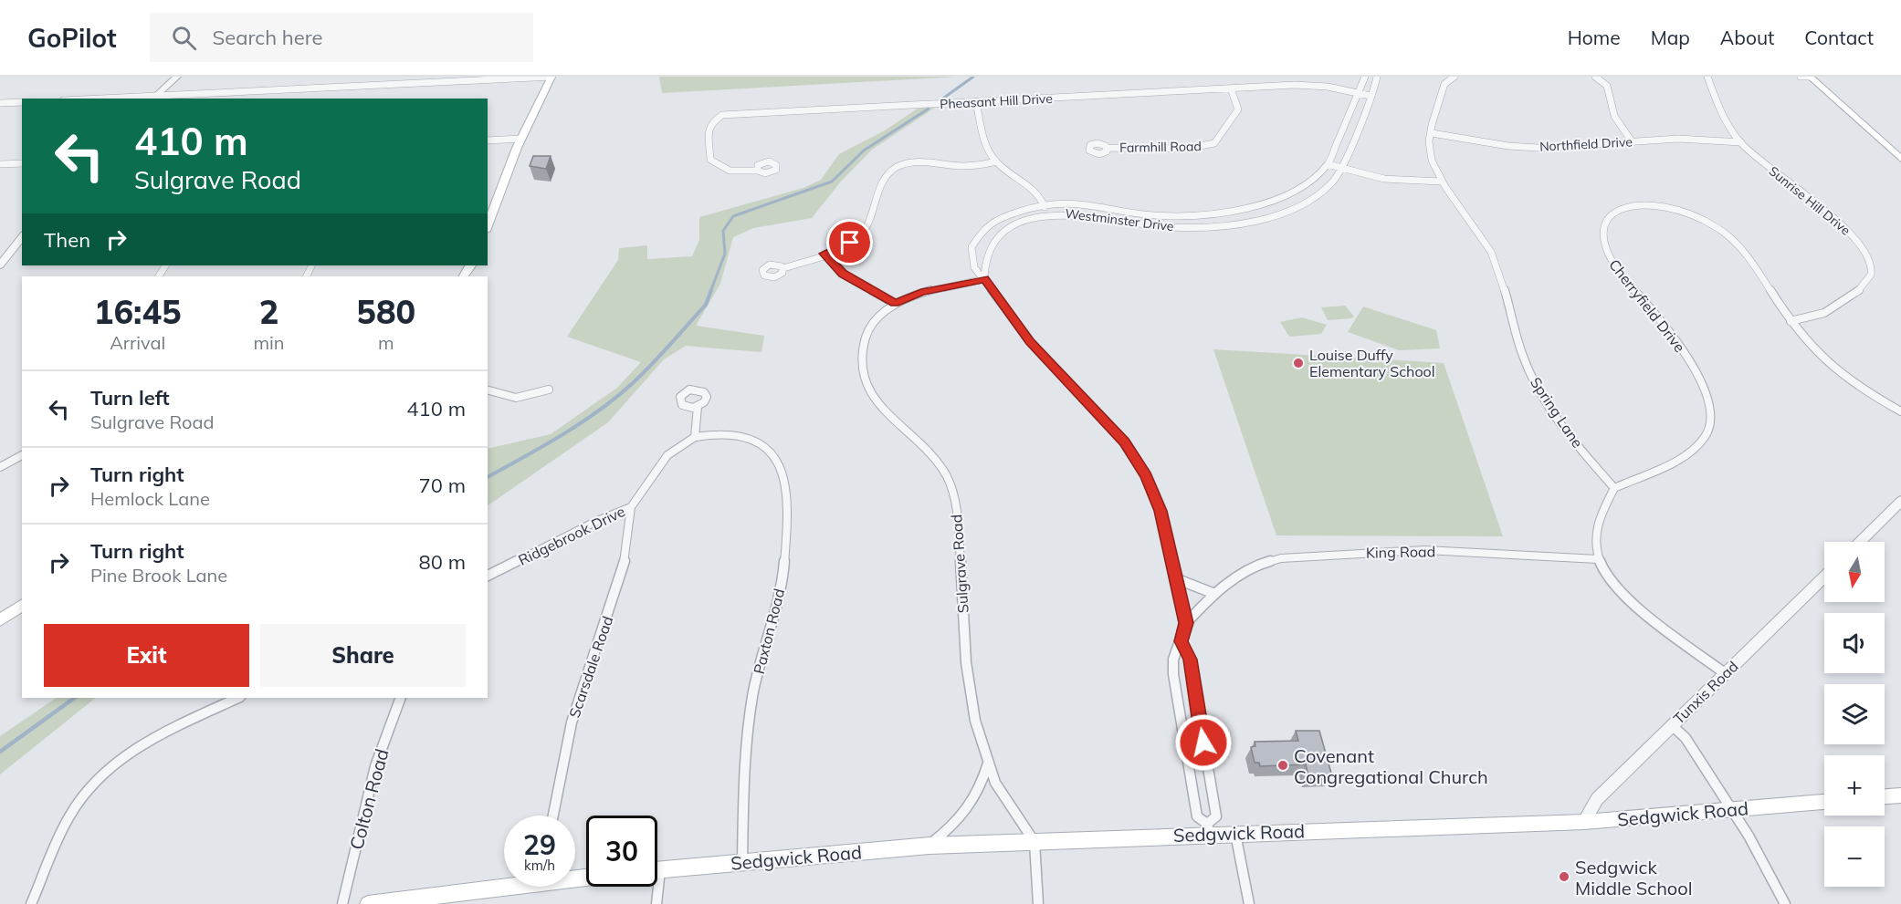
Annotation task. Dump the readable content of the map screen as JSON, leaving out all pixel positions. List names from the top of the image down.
{
  "streets": {
    "main road": ["Sedgwick Road"],
    "street": [
      "Pheasant Hill Drive",
      "Northfield Drive",
      "Farmhill Road",
      "Sunrise Hill Drive",
      "Westminster Drive",
      "Cherryfield Drive",
      "Spring Lane",
      "Ridgebrook Drive",
      "King Road",
      "Sulgrave Road",
      "Paxton Road",
      "Scarsdale Road",
      "Tunxis Road",
      "Colton Road"
    ]
  },
  "crossings": [
    ["Pheasant Hill Drive", "Farmhill Road"],
    ["Pheasant Hill Drive", "Westminster Drive"],
    ["Northfield Drive", "Sunrise Hill Drive"],
    ["Northfield Drive", "Spring Lane"],
    ["Sunrise Hill Drive", "Cherryfield Drive"],
    ["Westminster Drive", "King Road"],
    ["Westminster Drive", "Sulgrave Road"],
    ["Westminster Drive", "Sedgwick Road"],
    ["Cherryfield Drive", "Spring Lane"],
    ["Ridgebrook Drive", "Paxton Road"],
    ["Ridgebrook Drive", "Scarsdale Road"],
    ["Sulgrave Road", "Sedgwick Road"],
    ["Paxton Road", "Sedgwick Road"],
    ["Tunxis Road", "Sedgwick Road"]
  ],
  "places": ["Louise Duffy Elementary School", "Covenant Congregational Church", "Sedgwick Middle School"],
  "north": "bottom",
  "page": {
    "header": "GoPilot",
    "search": "Search here",
    "nav": [
      "Home",
      "Map",
      "About",
      "Contact"
    ],
    "turn": ["410 m", "Sulgrave Road"],
    "then": "Then",
    "eta": [
      "16:45",
      "Arrival",
      "2",
      "min",
      "580",
      "m"
    ],
    "list": [
      {
        "name": "Turn left",
        "note": "Sulgrave Road",
        "value": "410 m"
      },
      {
        "name": "Turn right",
        "note": "Hemlock Lane",
        "value": "70 m"
      },
      {
        "name": "Turn right",
        "note": "Pine Brook Lane",
        "value": "80 m"
      }
    ],
    "map_buttons": ["+", "−"],
    "buttons": ["Exit", "Share"],
    "speed": "29 km/h",
    "limit": "30"
  }
}
